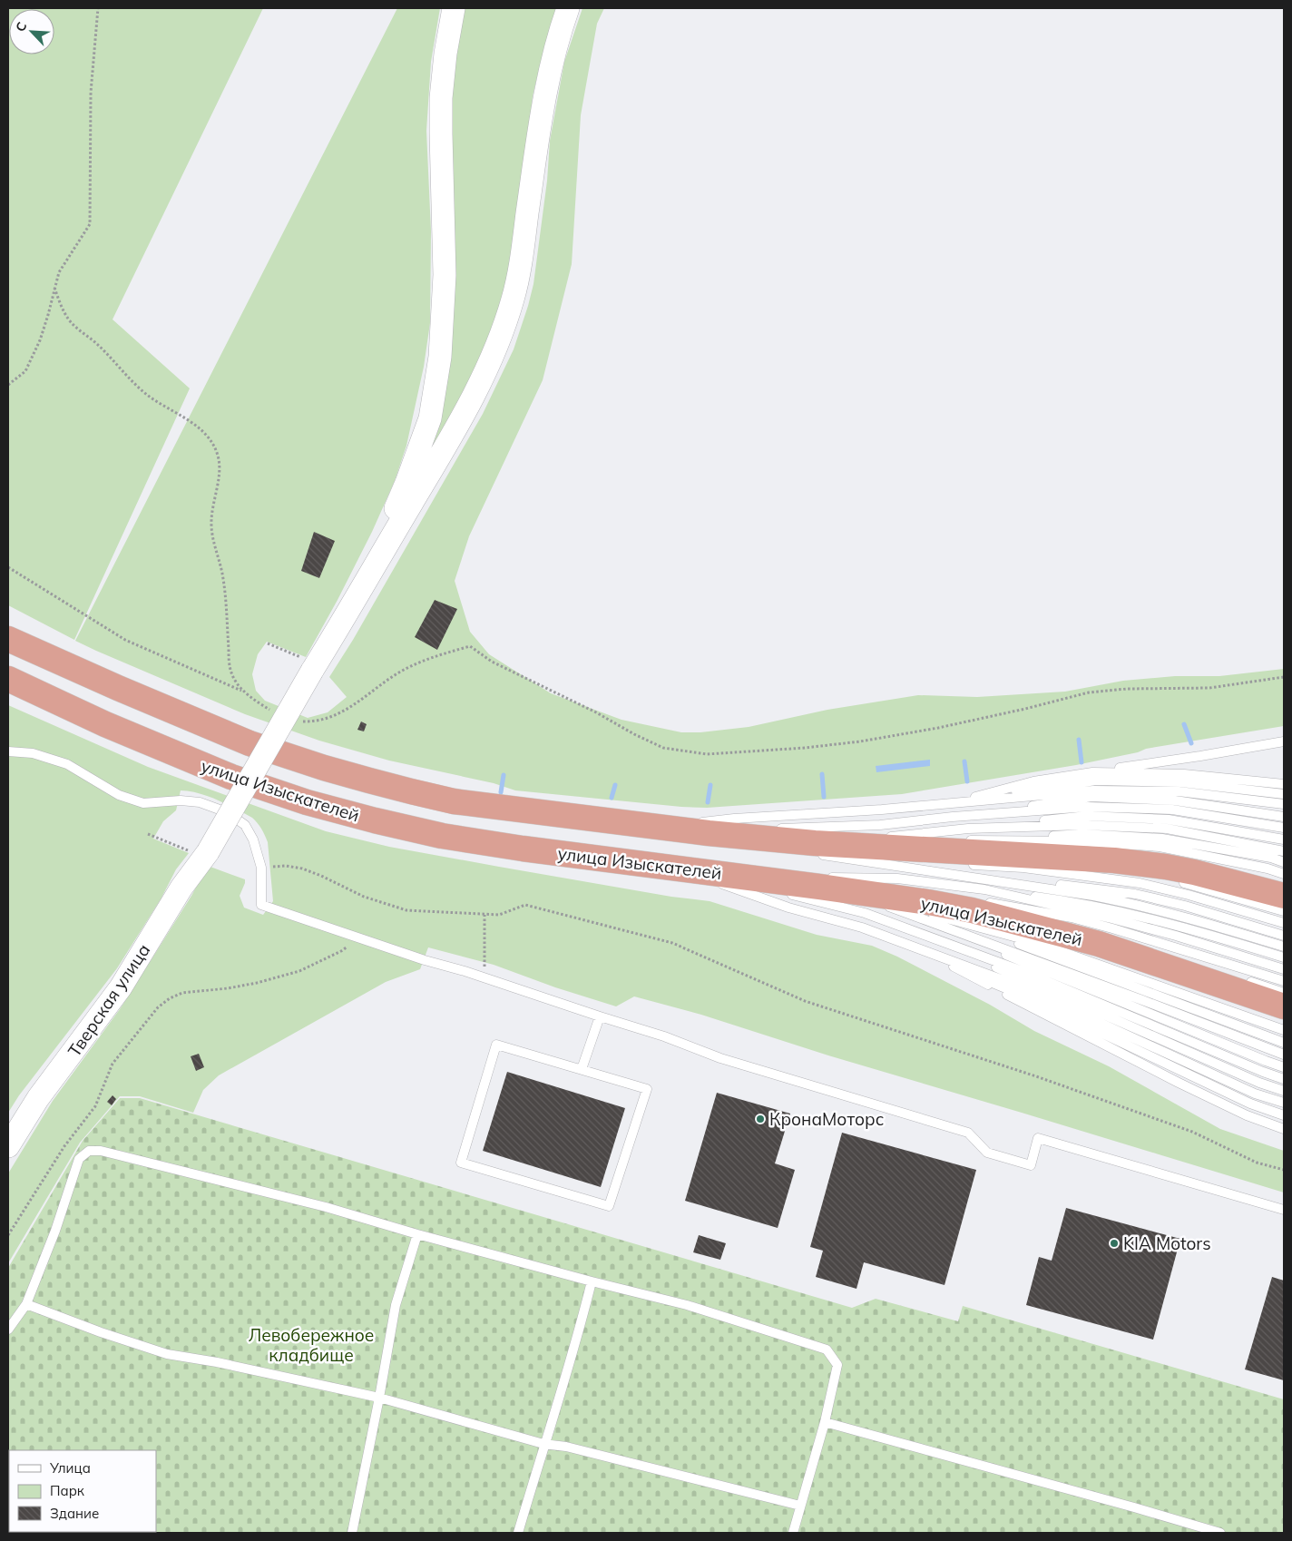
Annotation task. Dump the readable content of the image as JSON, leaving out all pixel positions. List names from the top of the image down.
{
  "streets": {
    "highway": ["улица Изыскателей"],
    "street": ["Тверская улица"]
  },
  "parks": ["Левобережное кладбище"],
  "places": ["КронаМоторс", "KIA Motors"],
  "legend": ["Улица", "Парк", "Здание"],
  "north": "top left"
}
